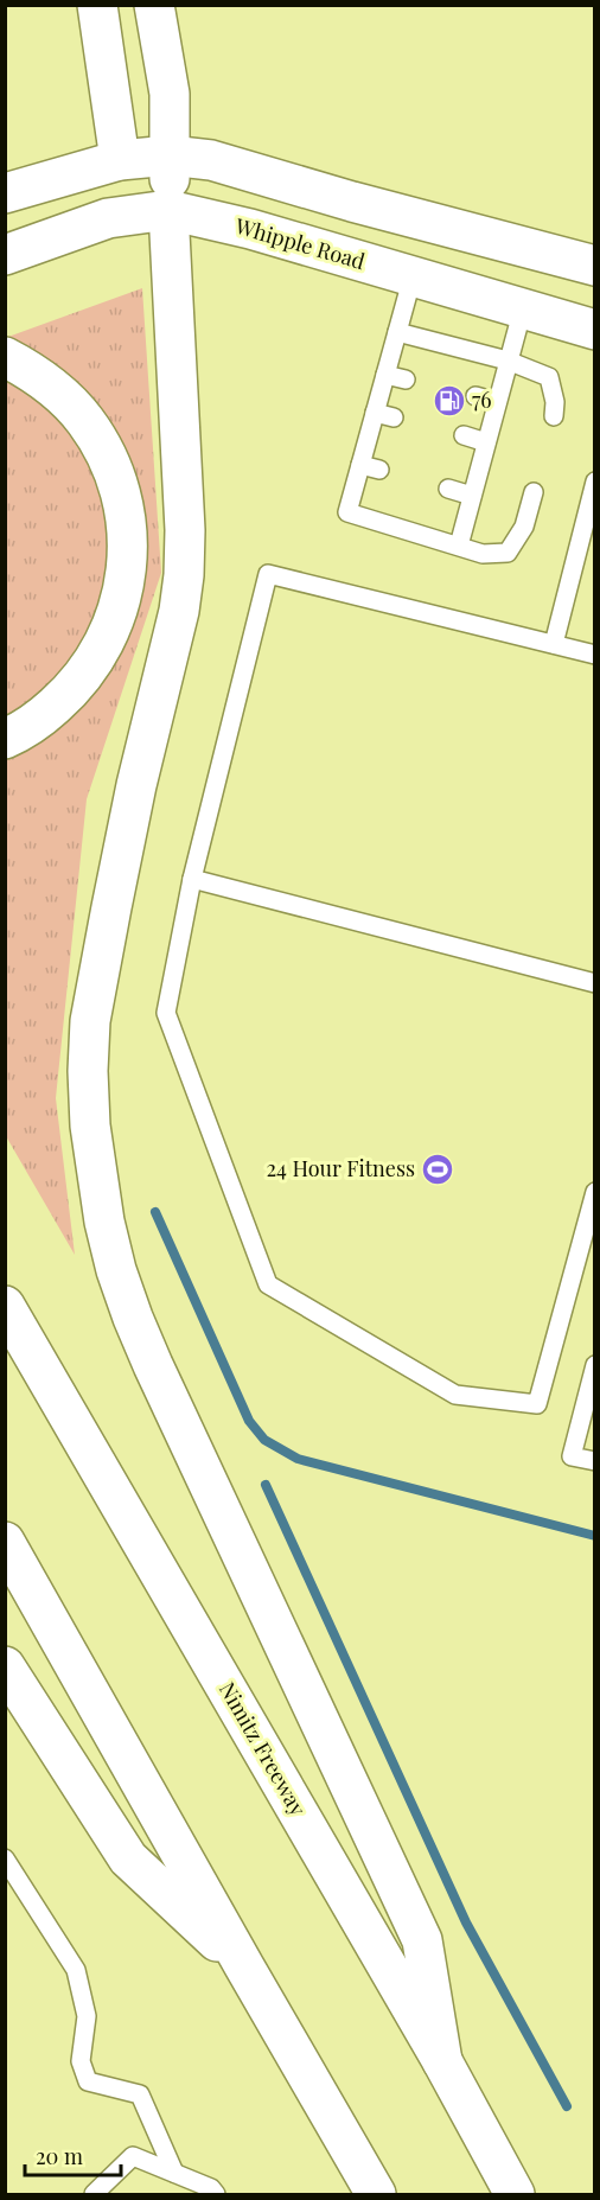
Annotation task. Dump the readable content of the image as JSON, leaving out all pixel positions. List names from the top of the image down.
{
  "streets": {
    "main road": ["Whipple Road", "Nimitz Freeway"]
  },
  "places": {
    "fuel station": ["76"],
    "sports": ["24 Hour Fitness"]
  },
  "scale_bar": "20 m"
}
